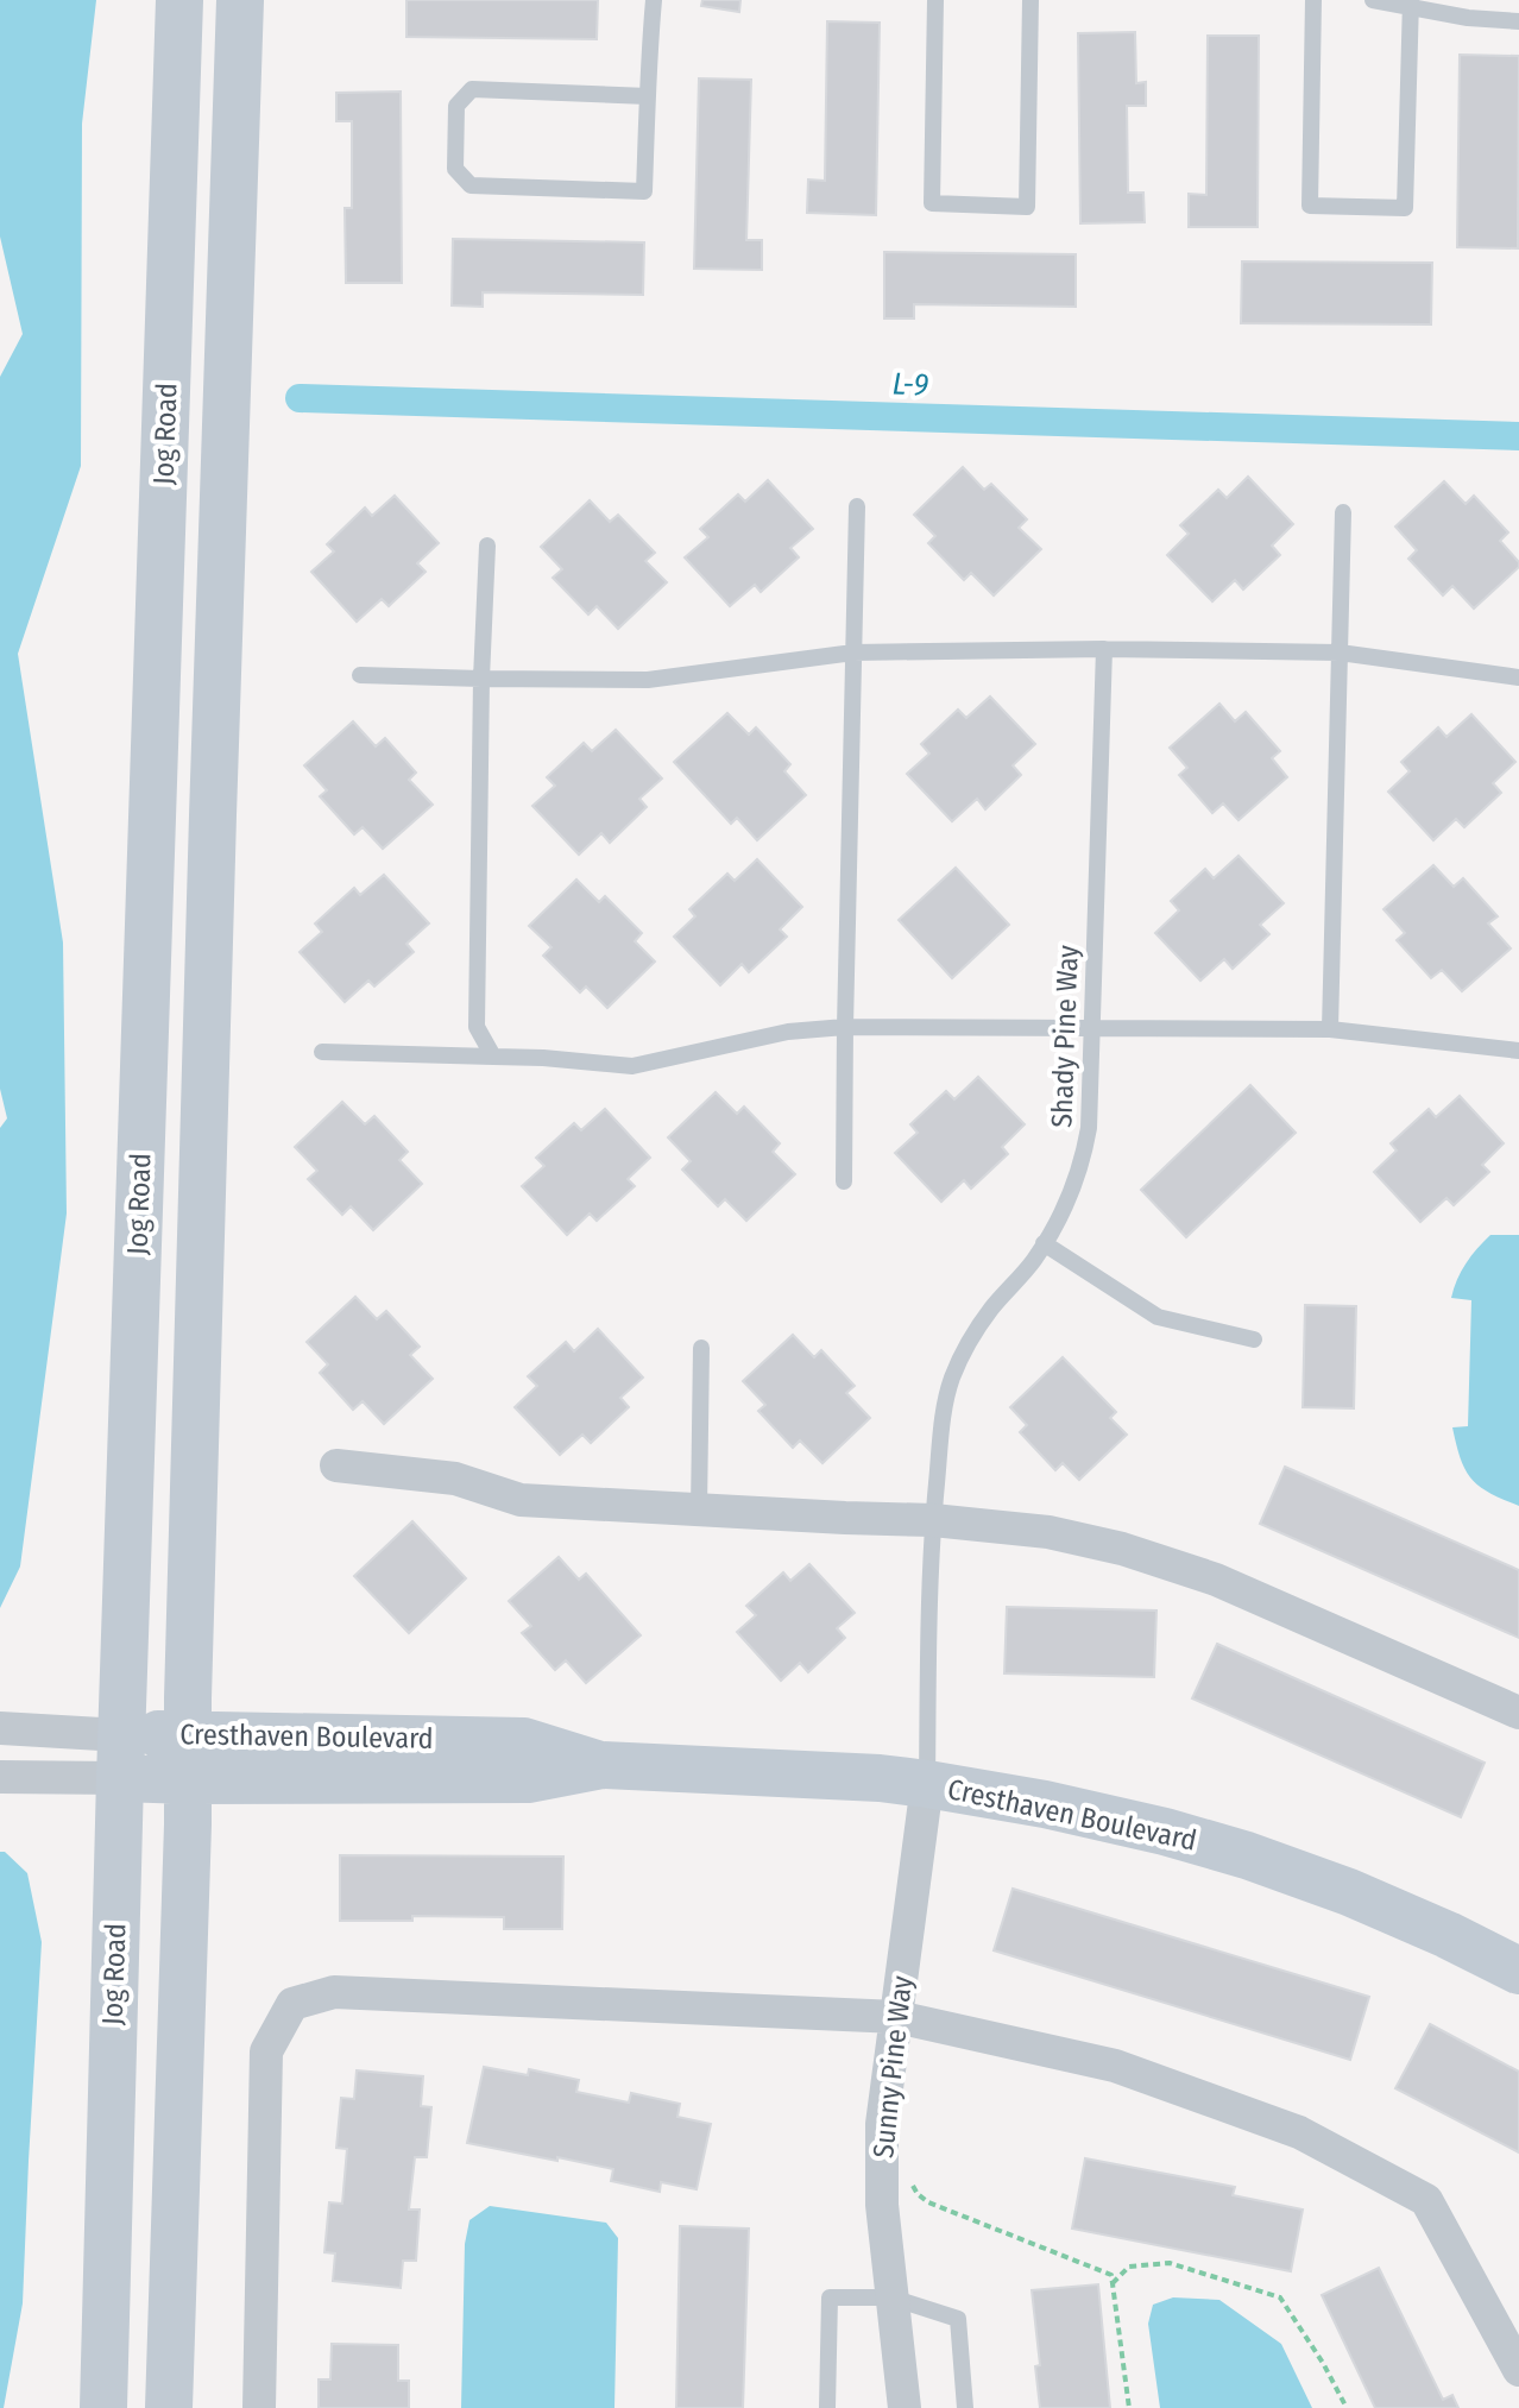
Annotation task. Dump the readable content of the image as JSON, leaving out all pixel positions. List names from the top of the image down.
{
  "streets": {
    "main road": ["Jog Road", "Cresthaven Boulevard"],
    "street": ["Sunny Pine Way"],
    "lane": ["Shady Pine Way"]
  },
  "crossings": [
    ["Jog Road", "Cresthaven Boulevard"],
    ["Shady Pine Way", "Cresthaven Boulevard"],
    ["Shady Pine Way", "Sunny Pine Way"],
    ["Cresthaven Boulevard", "Sunny Pine Way"]
  ],
  "water": ["L-9"]
}
